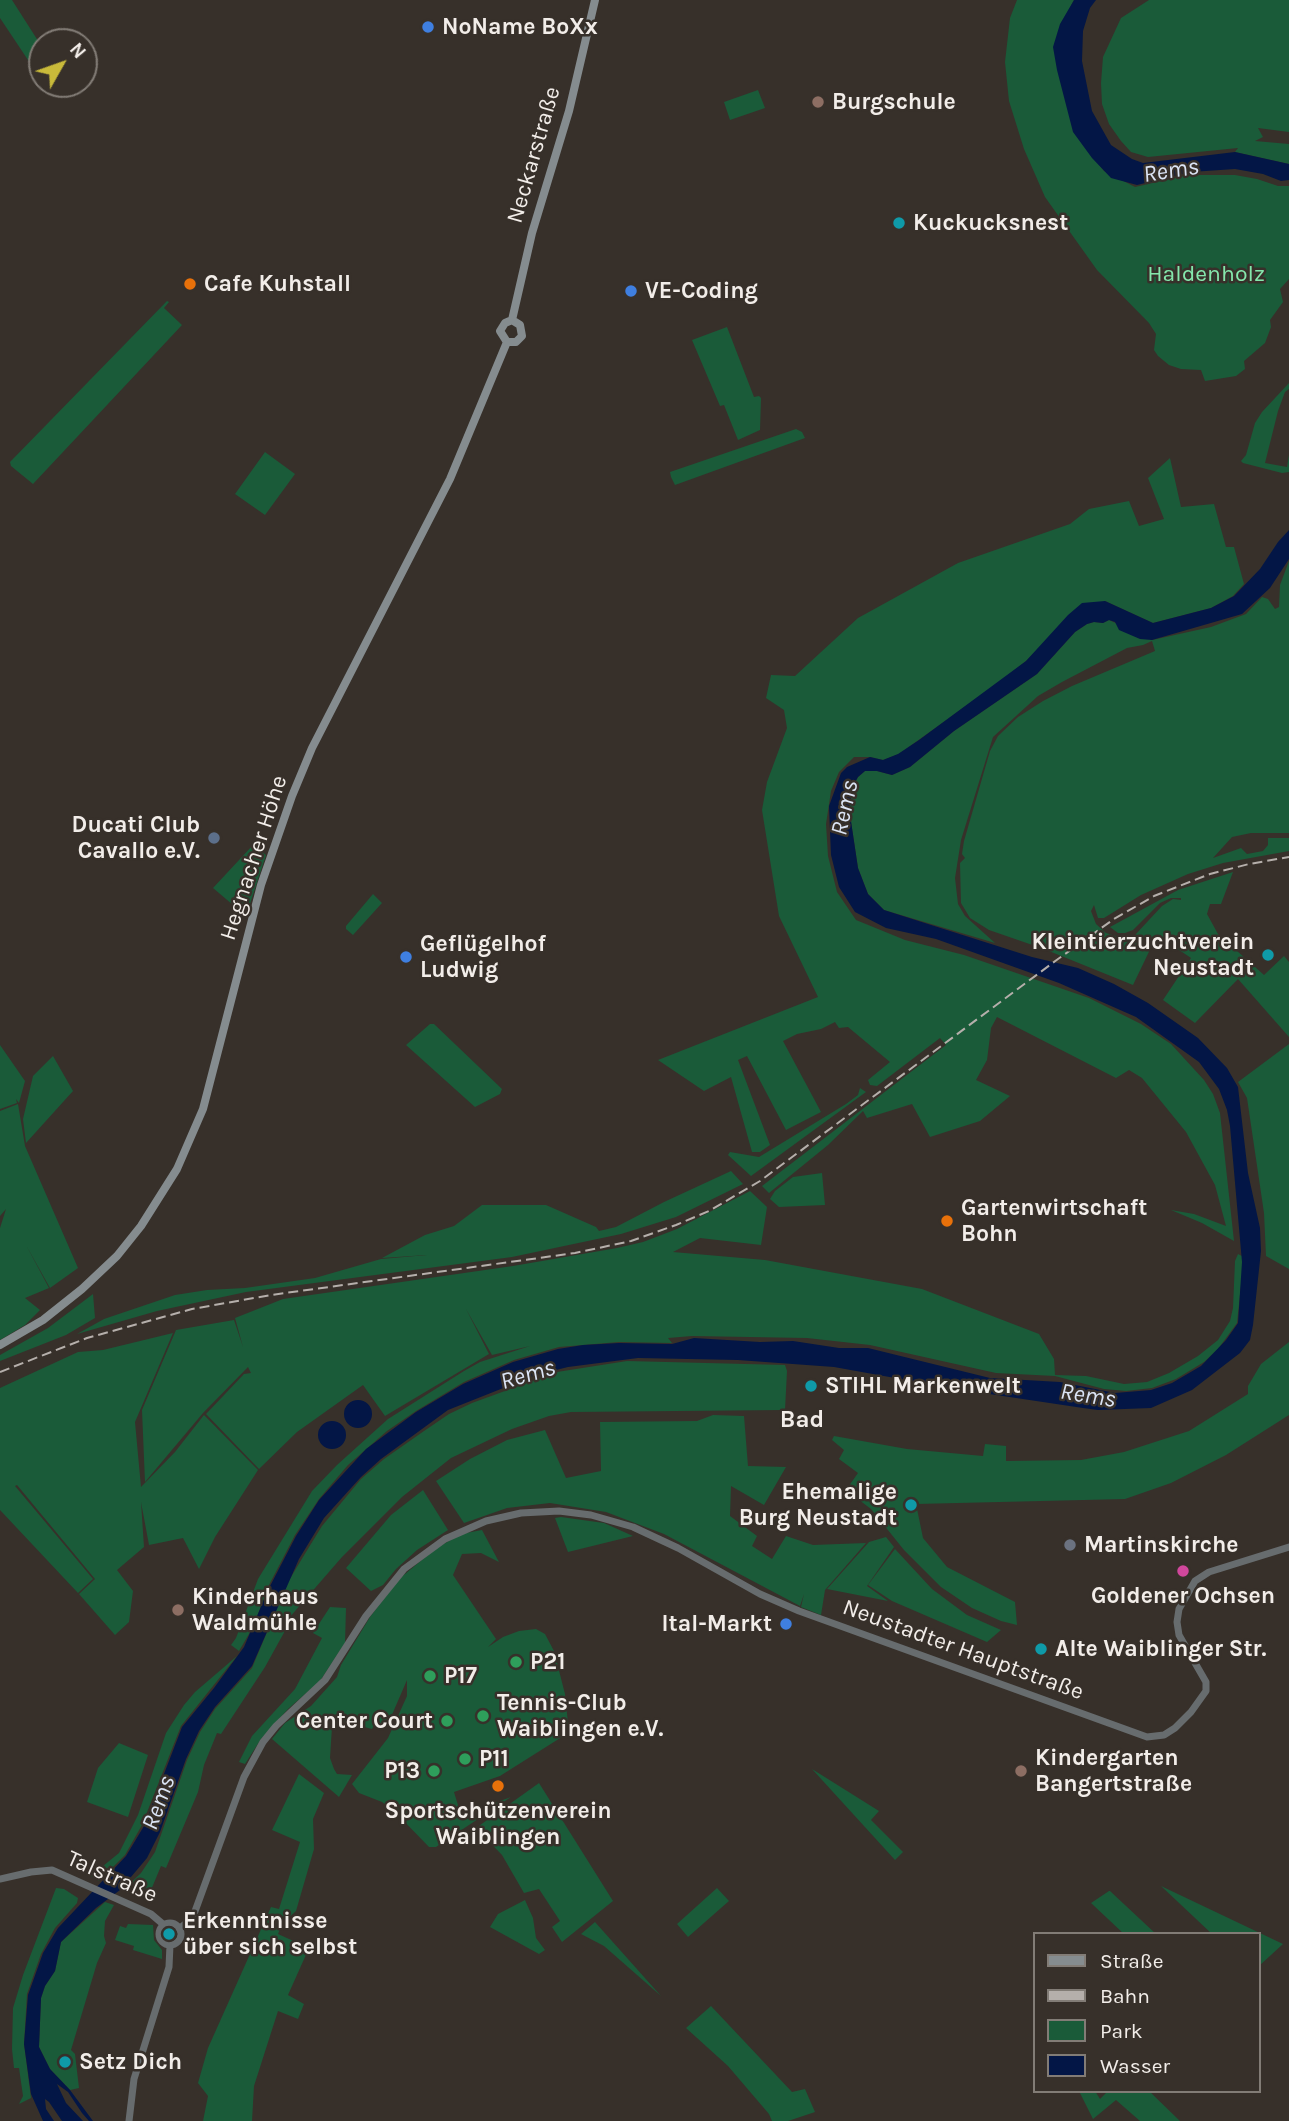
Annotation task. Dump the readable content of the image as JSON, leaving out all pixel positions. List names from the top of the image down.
{
  "streets": {
    "main road": ["Neckarstraße", "Hegnacher Höhe"],
    "street": ["Neustadter Hauptstraße", "Talstraße"]
  },
  "crossings": [
    ["Neckarstraße", "Hegnacher Höhe"],
    ["Neustadter Hauptstraße", "Talstraße"]
  ],
  "districts": ["Bad"],
  "water": ["Rems"],
  "parks": ["Haldenholz"],
  "places": [
    "NoName BoXx",
    "Burgschule",
    "Kuckucksnest",
    "Cafe Kuhstall",
    "VE-Coding",
    "Ducati Club Cavallo e.V.",
    "Kleintierzuchtverein Neustadt",
    "Geflügelhof Ludwig",
    "Gartenwirtschaft Bohn",
    "STIHL Markenwelt",
    "Ehemalige Burg Neustadt",
    "Martinskirche",
    "Goldener Ochsen",
    "Kinderhaus Waldmühle",
    "Ital-Markt",
    "Alte Waiblinger Str.",
    "P21",
    "P17",
    "Tennis-Club Waiblingen e.V.",
    "Center Court",
    "P11",
    "P13",
    "Kindergarten Bangertstraße",
    "Sportschützenverein Waiblingen",
    "Erkenntnisse über sich selbst",
    "Setz Dich"
  ],
  "legend": [
    "Straße",
    "Bahn",
    "Park",
    "Wasser"
  ],
  "north": "top right"
}
